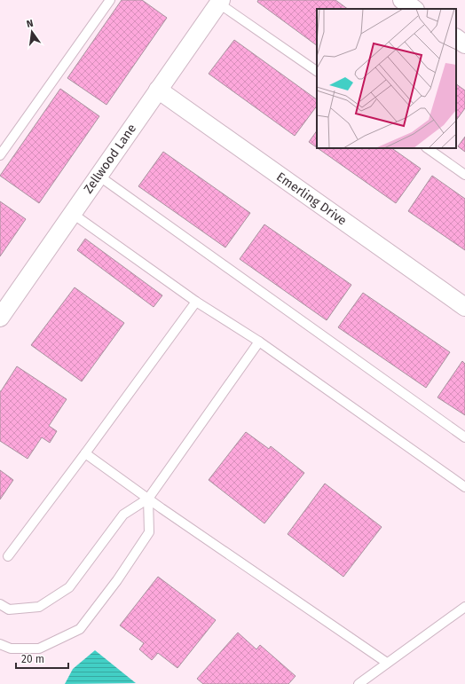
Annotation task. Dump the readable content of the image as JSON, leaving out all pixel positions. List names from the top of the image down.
{
  "streets": {
    "street": ["Zellwood Lane", "Emerling Drive"]
  },
  "crossings": [
    ["Zellwood Lane", "Emerling Drive"]
  ],
  "scale_bar": "20 m",
  "north": "top"
}
